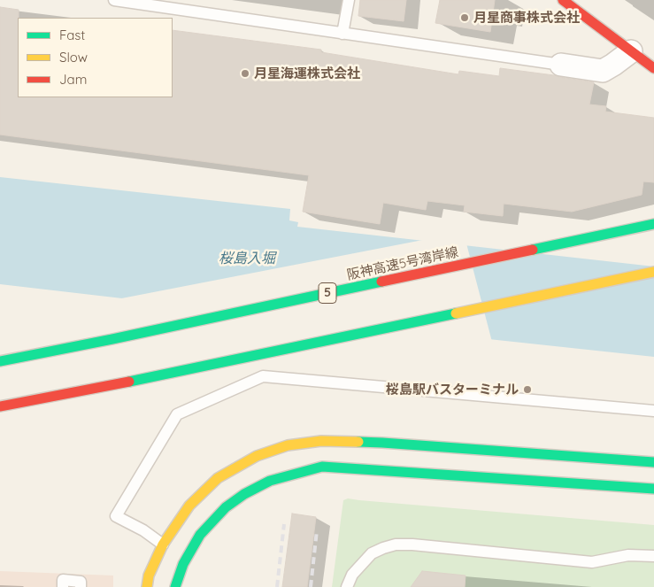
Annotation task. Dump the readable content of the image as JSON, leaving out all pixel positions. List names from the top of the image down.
{
  "streets": {
    "main road": ["阪神高速5号湾岸線", "5"]
  },
  "water": ["桜島入堀"],
  "places": ["月星商事株式会社", "月星海運株式会社", "桜島駅バスターミナル"],
  "legend": ["Fast", "Slow", "Jam"]
}
